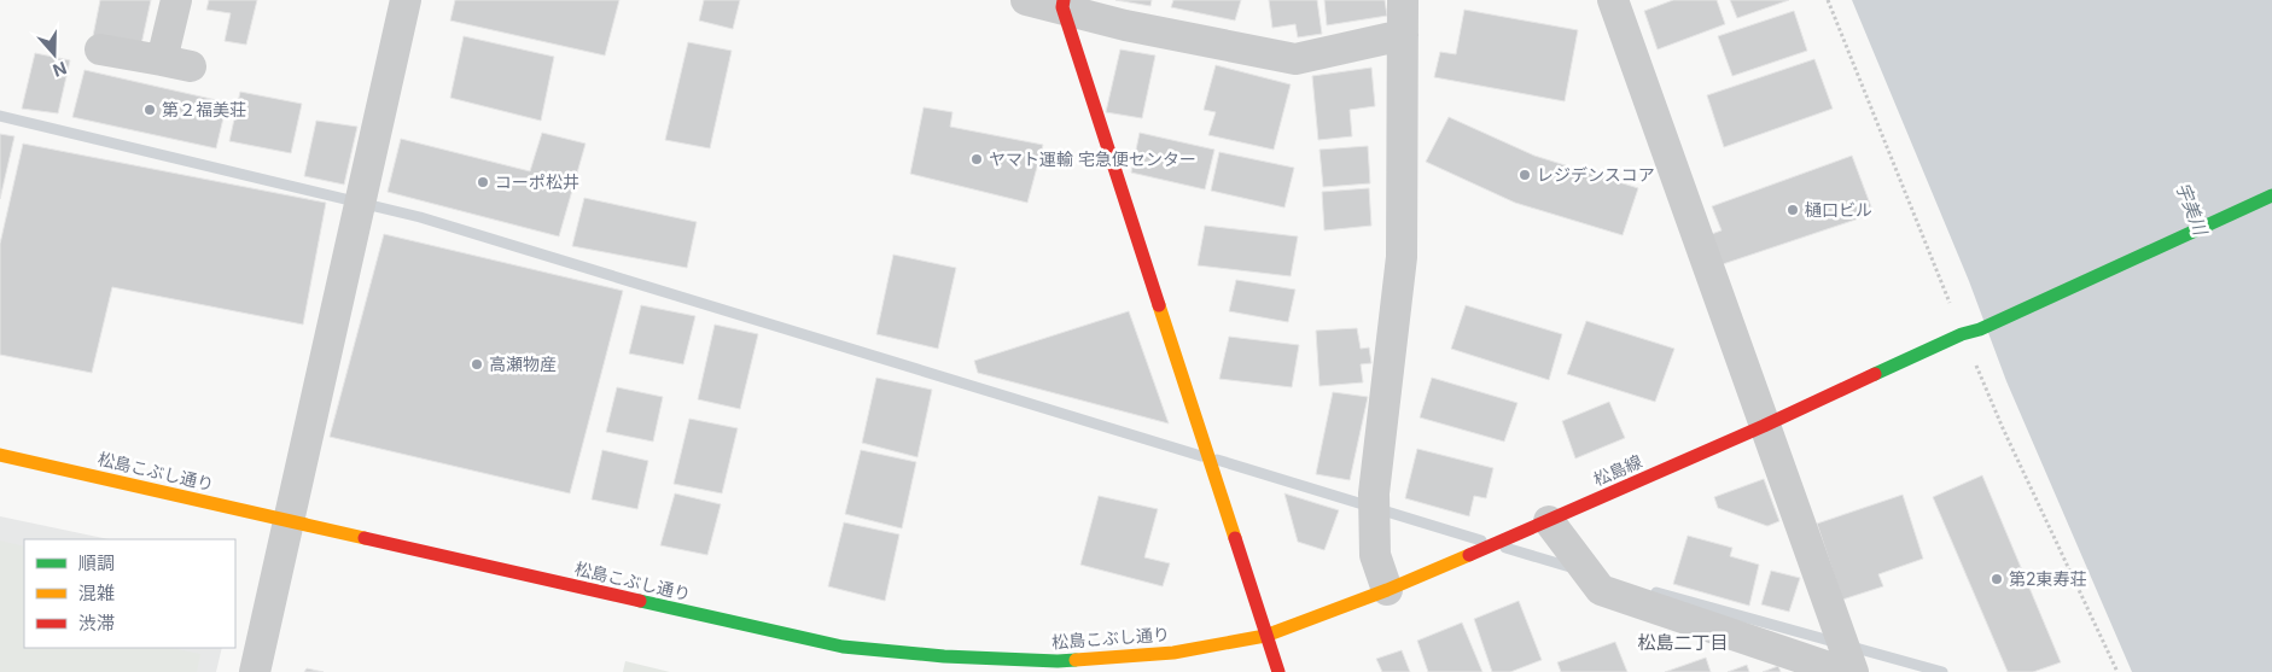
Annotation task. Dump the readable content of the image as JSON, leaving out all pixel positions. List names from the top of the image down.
{
  "streets": {
    "street": ["松島線", "松島こぶし通り"]
  },
  "crossings": [
    ["松島線", "松島こぶし通り"]
  ],
  "districts": ["松島二丁目"],
  "water": ["宇美川"],
  "places": [
    "第２福美荘",
    "ヤマト運輸 宅急便センター",
    "レジデンスコア",
    "コーポ松井",
    "樋口ビル",
    "高瀬物産",
    "第2東寿荘"
  ],
  "legend": ["順調", "混雑", "渋滞"],
  "north": "bottom"
}
